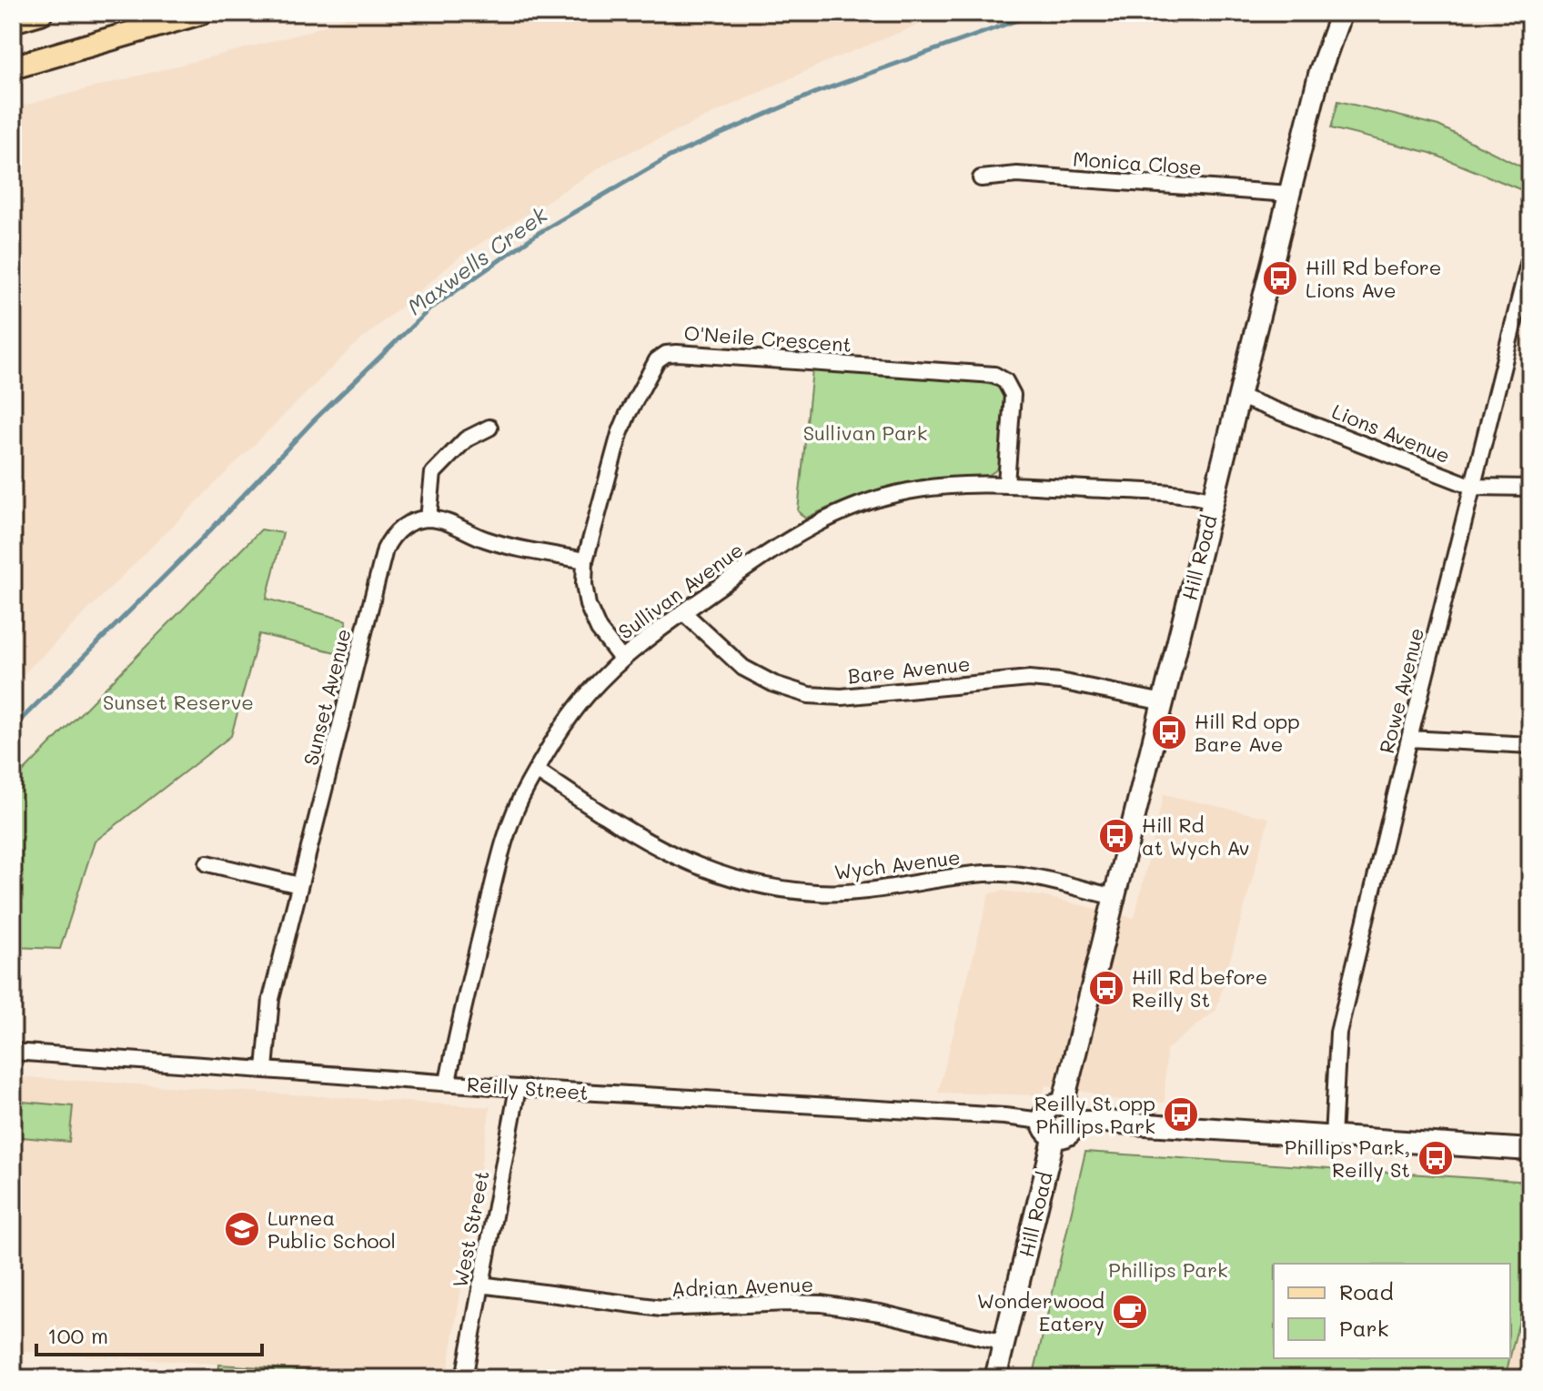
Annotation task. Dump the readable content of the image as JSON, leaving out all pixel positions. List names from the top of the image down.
{
  "streets": {
    "main road": ["Hill Road"],
    "street": [
      "Monica Close",
      "O'Neile Crescent",
      "Lions Avenue",
      "Sullivan Avenue",
      "Bare Avenue",
      "Rowe Avenue",
      "Sunset Avenue",
      "Wych Avenue",
      "Reilly Street",
      "West Street",
      "Adrian Avenue"
    ]
  },
  "crossings": [
    ["Monica Close", "Hill Road"],
    ["O'Neile Crescent", "Sullivan Avenue"],
    ["Lions Avenue", "Hill Road"],
    ["Lions Avenue", "Rowe Avenue"],
    ["Hill Road", "Sullivan Avenue"],
    ["Hill Road", "Bare Avenue"],
    ["Hill Road", "Wych Avenue"],
    ["Hill Road", "Reilly Street"],
    ["Hill Road", "Adrian Avenue"],
    ["Sullivan Avenue", "Bare Avenue"],
    ["Sullivan Avenue", "Wych Avenue"],
    ["Sullivan Avenue", "Reilly Street"],
    ["Sunset Avenue", "Reilly Street"],
    ["Reilly Street", "West Street"],
    ["West Street", "Adrian Avenue"]
  ],
  "water": ["Maxwells Creek"],
  "parks": ["Sullivan Park", "Sunset Reserve", "Phillips Park"],
  "places": {
    "bus stop": [
      "Hill Rd before Lions Ave",
      "Hill Rd opp Bare Ave",
      "Hill Rd at Wych Av",
      "Hill Rd before Reilly St",
      "Reilly St opp Phillips Park",
      "Phillips Park, Reilly St"
    ],
    "school or university": ["Lurnea Public School"],
    "cafe": ["Wonderwood Eatery"]
  },
  "legend": ["Road", "Park"],
  "scale_bar": "100 m"
}
